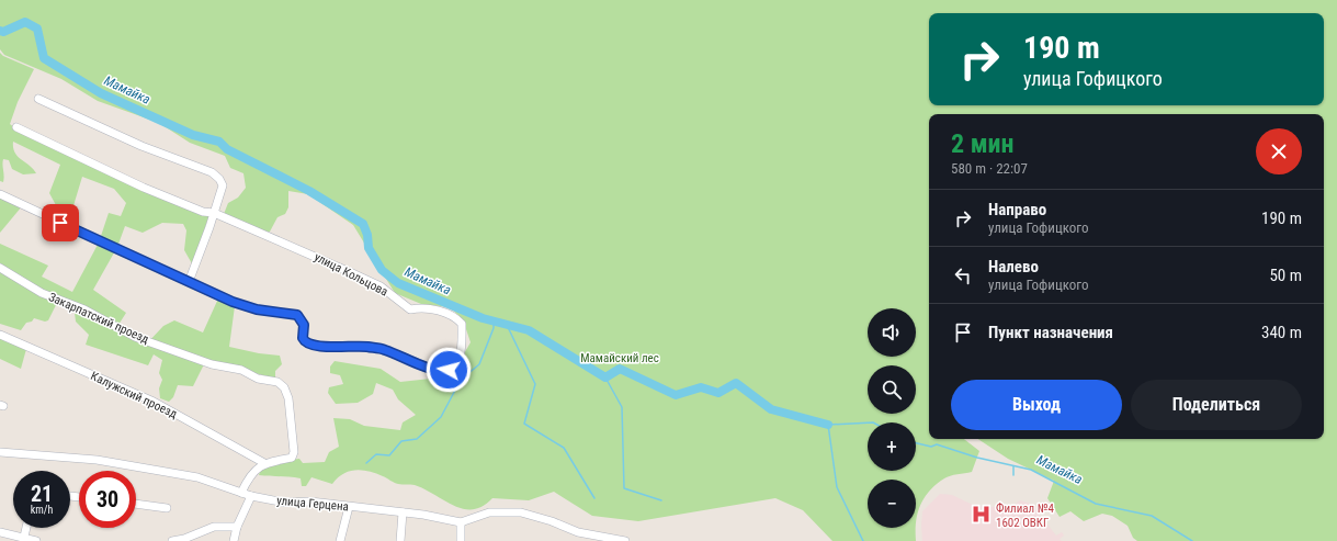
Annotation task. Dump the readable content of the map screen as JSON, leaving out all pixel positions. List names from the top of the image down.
{
  "streets": {
    "street": [
      "улица Кольцова",
      "Закарпатский проезд",
      "Калужский проезд",
      "улица Герцена"
    ]
  },
  "crossings": [
    ["Закарпатский проезд", "Калужский проезд"]
  ],
  "water": ["Мамайка"],
  "parks": ["Мамайский лес"],
  "places": {
    "hospital": ["Филиал №4 1602 ОВКГ"]
  },
  "page": {
    "turn": ["190 m", "улица Гофицкого"],
    "heading": ["2 мин", "580 m · 22:07"],
    "list": [
      {
        "name": "Направо",
        "note": "улица Гофицкого",
        "value": "190 m"
      },
      {
        "name": "Налево",
        "note": "улица Гофицкого",
        "value": "50 m"
      },
      {
        "name": "Пункт назначения",
        "value": "340 m"
      }
    ],
    "map_buttons": ["+", "−"],
    "buttons": ["Выход", "Поделиться"],
    "speed": "21 km/h",
    "limit": "30"
  }
}
